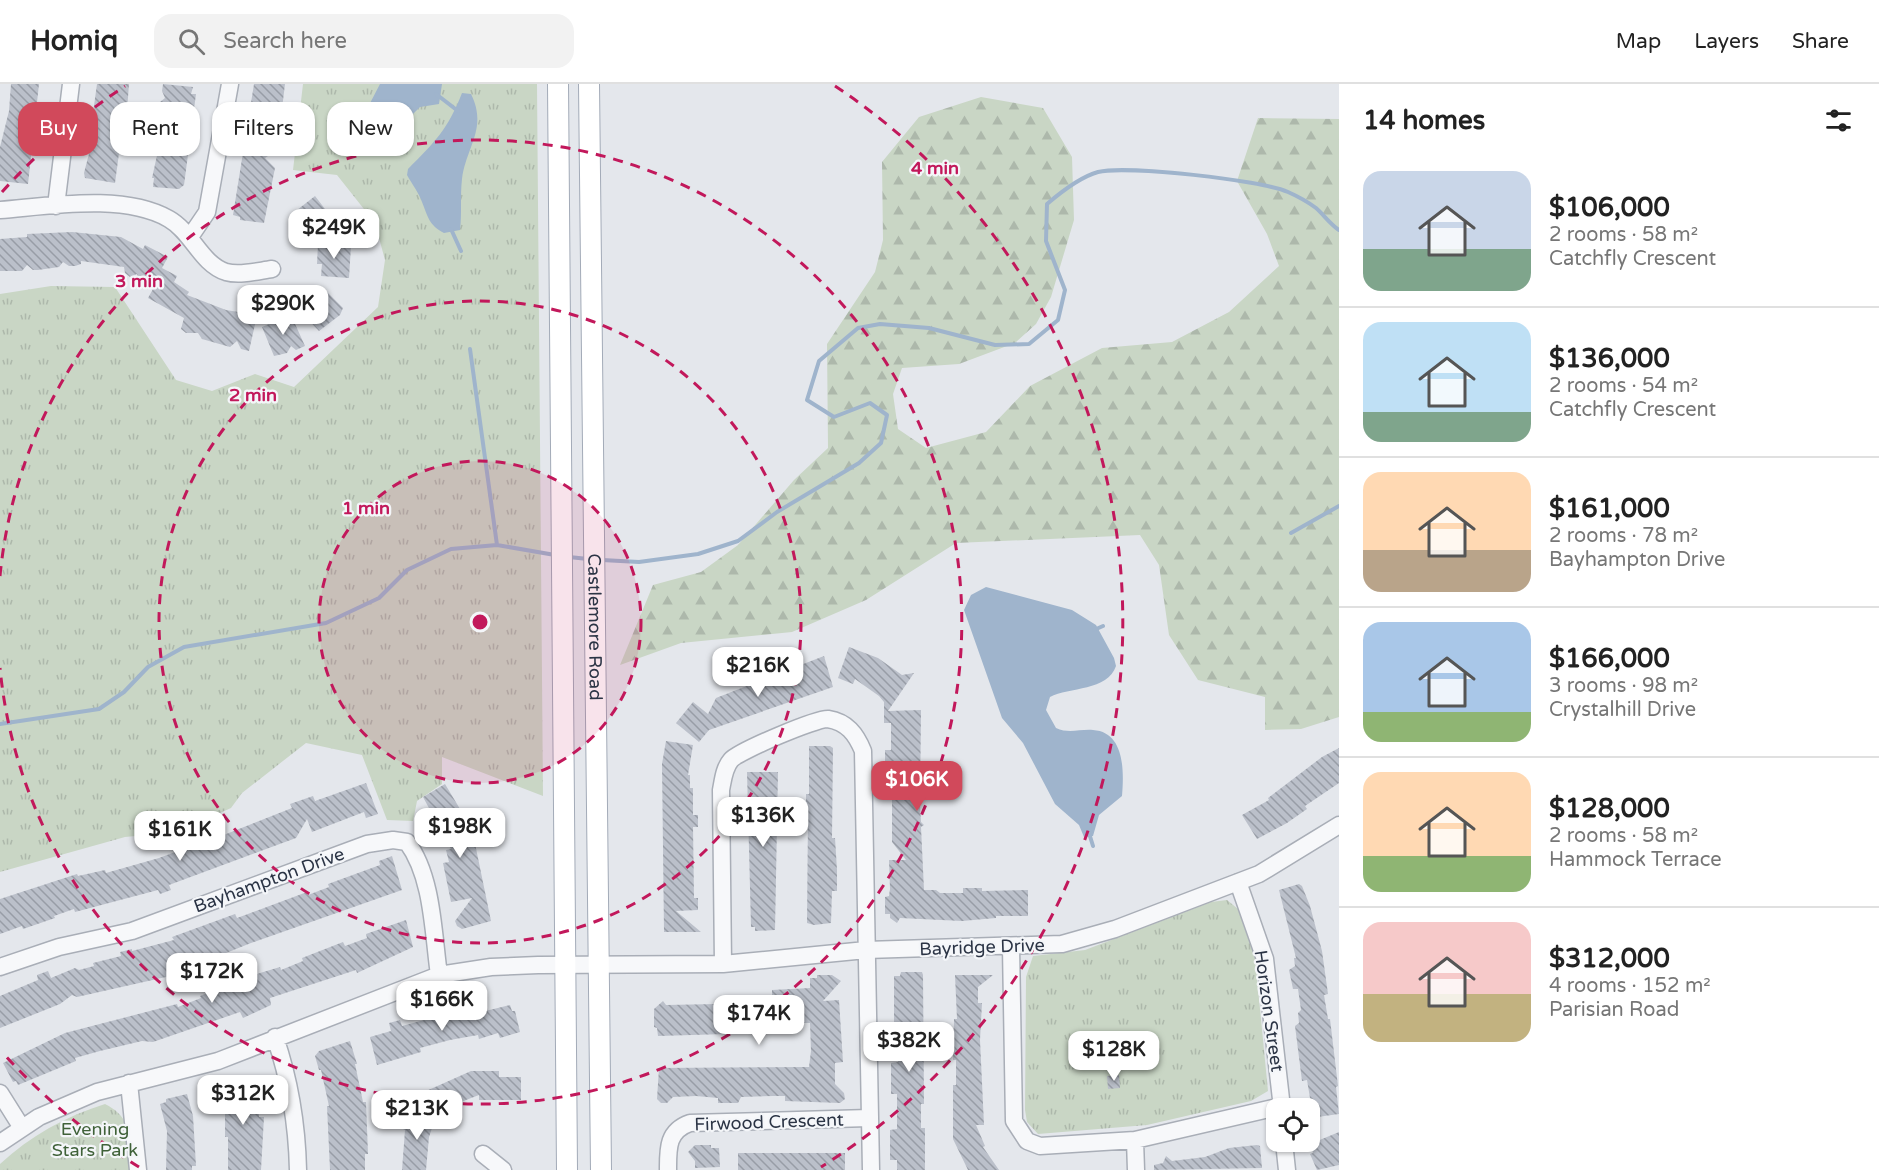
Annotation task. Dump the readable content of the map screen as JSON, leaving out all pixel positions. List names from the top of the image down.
{
  "streets": {
    "main road": ["Castlemore Road"],
    "street": [
      "Bayhampton Drive",
      "Bayridge Drive",
      "Horizon Street",
      "Firwood Crescent"
    ]
  },
  "crossings": [
    ["Castlemore Road", "Bayridge Drive"],
    ["Bayhampton Drive", "Bayridge Drive"],
    ["Bayridge Drive", "Horizon Street"]
  ],
  "parks": ["Evening Stars Park"],
  "page": {
    "header": "Homiq",
    "search": "Search here",
    "nav": ["Map", "Layers", "Share"],
    "heading": "14 homes",
    "chip": [
      "Buy",
      "Rent",
      "Filters",
      "New"
    ],
    "list": [
      {
        "name": "$106,000",
        "note": "2 rooms · 58 m² · Catchfly Crescent"
      },
      {
        "name": "$136,000",
        "note": "2 rooms · 54 m² · Catchfly Crescent"
      },
      {
        "name": "$161,000",
        "note": "2 rooms · 78 m² · Bayhampton Drive"
      },
      {
        "name": "$166,000",
        "note": "3 rooms · 98 m² · Crystalhill Drive"
      },
      {
        "name": "$128,000",
        "note": "2 rooms · 58 m² · Hammock Terrace"
      },
      {
        "name": "$312,000",
        "note": "4 rooms · 152 m² · Parisian Road"
      }
    ],
    "price": [
      "$249K",
      "$290K",
      "$216K",
      "$106K",
      "$136K",
      "$198K",
      "$161K",
      "$172K",
      "$166K",
      "$174K",
      "$382K",
      "$128K",
      "$312K",
      "$213K"
    ]
  },
  "rings": [
    "4 min",
    "3 min",
    "2 min",
    "1 min"
  ]
}
